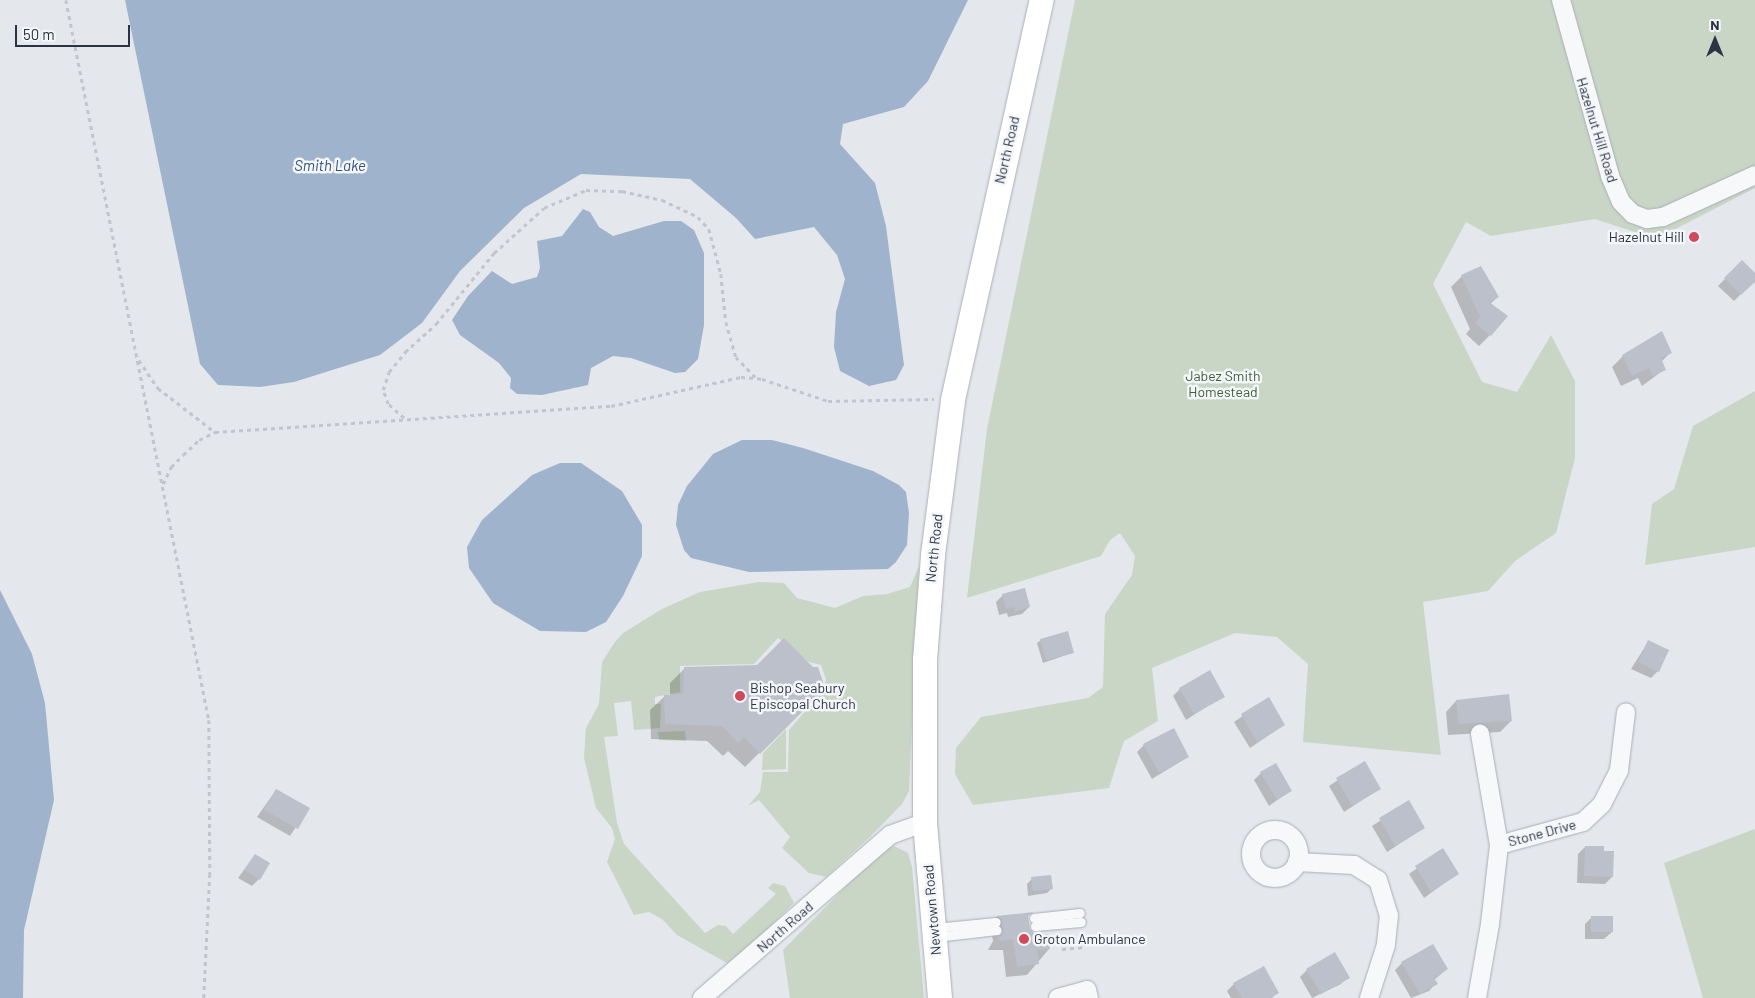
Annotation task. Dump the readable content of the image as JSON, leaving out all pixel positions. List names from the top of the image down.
{
  "streets": {
    "main road": ["North Road", "Newtown Road"],
    "street": ["Hazelnut Hill Road", "Stone Drive"]
  },
  "crossings": [
    ["North Road", "Newtown Road"]
  ],
  "water": ["Smith Lake"],
  "parks": ["Jabez Smith Homestead"],
  "places": ["Hazelnut Hill", "Bishop Seabury Episcopal Church", "Groton Ambulance"],
  "scale_bar": "50 m",
  "north": "top"
}
